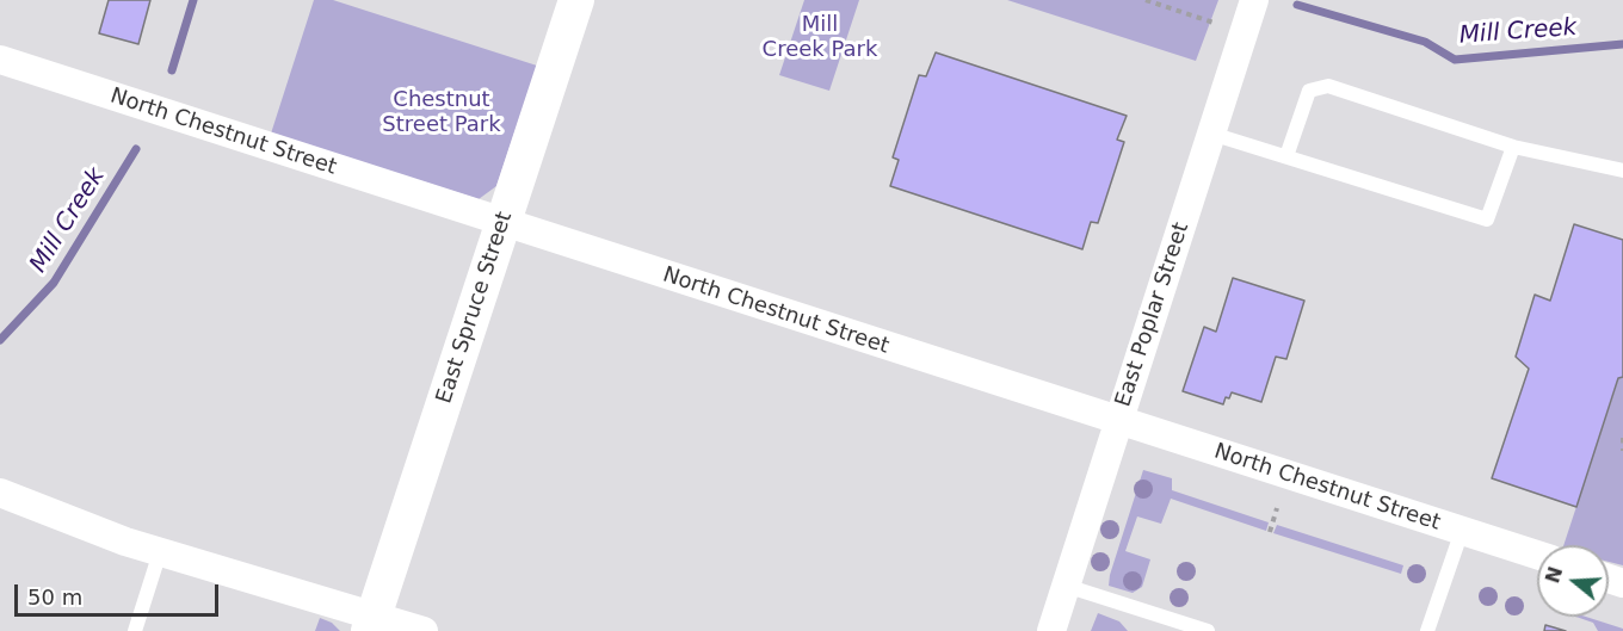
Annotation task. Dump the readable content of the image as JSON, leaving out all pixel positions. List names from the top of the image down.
{
  "streets": {
    "street": ["North Chestnut Street", "East Spruce Street", "East Poplar Street"]
  },
  "crossings": [
    ["North Chestnut Street", "East Spruce Street"],
    ["North Chestnut Street", "East Poplar Street"]
  ],
  "water": ["Mill Creek"],
  "parks": ["Mill Creek Park", "Chestnut Street Park"],
  "scale_bar": "50 m",
  "north": "left"
}
